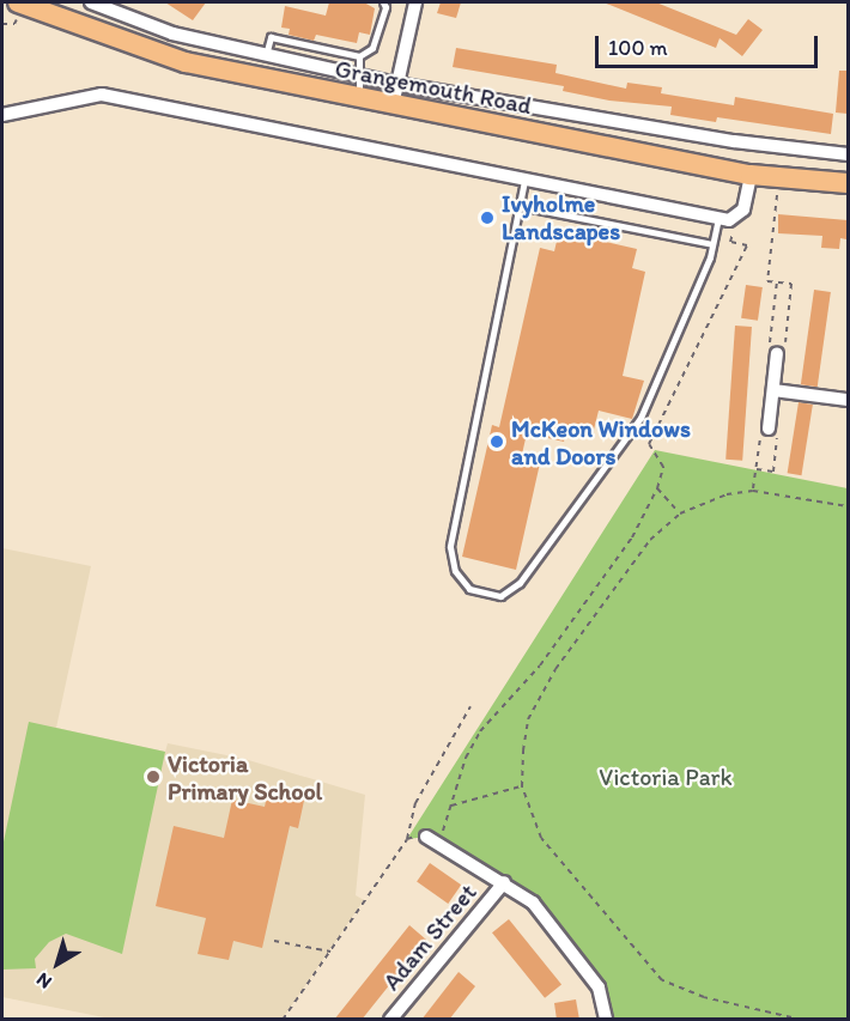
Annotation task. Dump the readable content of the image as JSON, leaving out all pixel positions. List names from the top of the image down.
{
  "streets": {
    "main road": ["Grangemouth Road"],
    "street": ["Adam Street"]
  },
  "parks": ["Victoria Park"],
  "places": ["Ivyholme Landscapes", "McKeon Windows and Doors", "Victoria Primary School"],
  "scale_bar": "100 m",
  "north": "bottom left"
}
